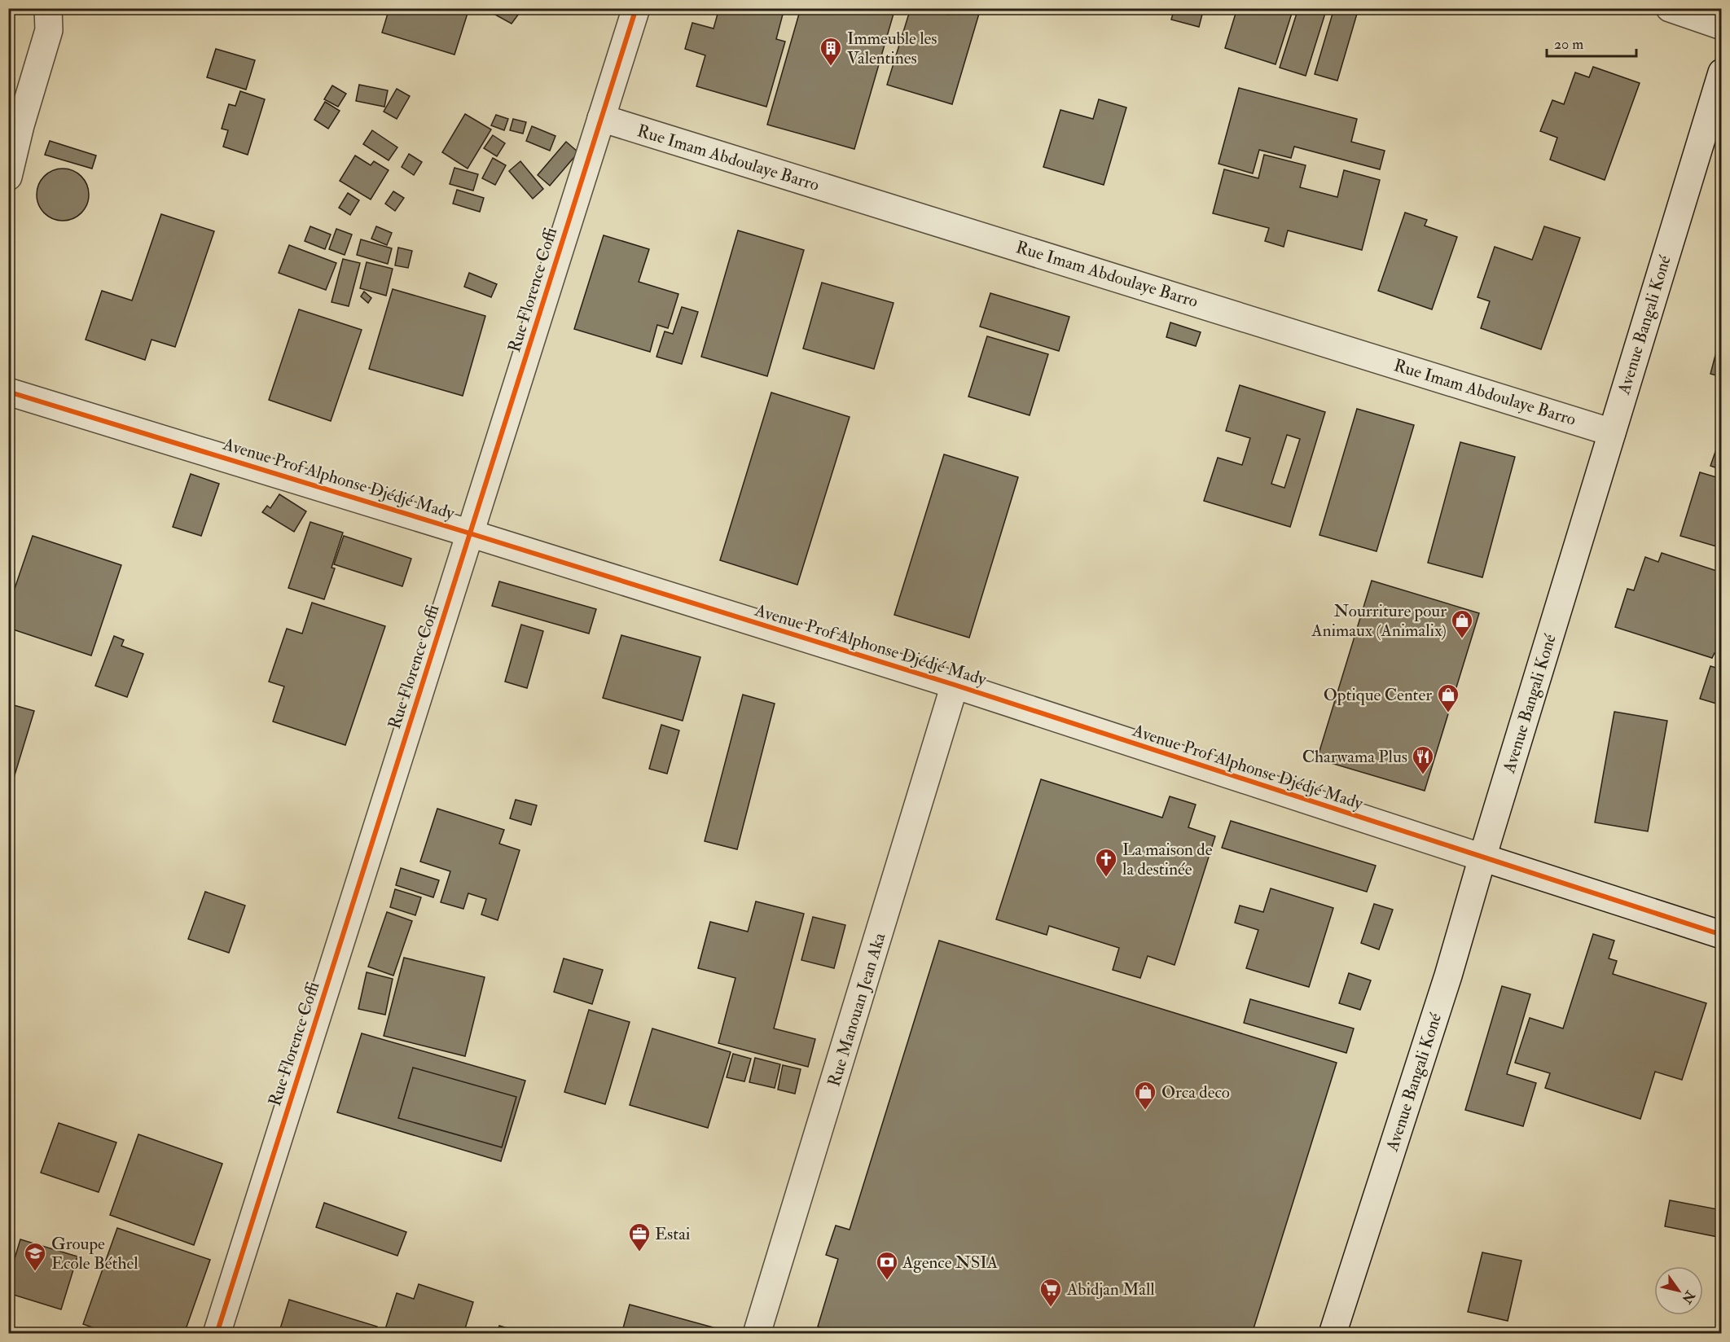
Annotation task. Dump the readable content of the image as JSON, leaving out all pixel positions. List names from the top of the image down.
{
  "streets": {
    "street": [
      "Rue Imam Abdoulaye Barro",
      "Rue Florence Coffi",
      "Avenue Bangali Koné",
      "Avenue Prof Alphonse Djédjé Mady",
      "Rue Manouan Jean Aka"
    ]
  },
  "crossings": [
    ["Rue Imam Abdoulaye Barro", "Rue Florence Coffi"],
    ["Rue Imam Abdoulaye Barro", "Avenue Bangali Koné"],
    ["Rue Florence Coffi", "Avenue Prof Alphonse Djédjé Mady"],
    ["Avenue Bangali Koné", "Avenue Prof Alphonse Djédjé Mady"],
    ["Avenue Prof Alphonse Djédjé Mady", "Rue Manouan Jean Aka"]
  ],
  "places": {
    "building": ["Immeuble les Valentines"],
    "shop": ["Nourriture pour Animaux (Animalix)", "Optique Center", "Orca deco"],
    "restaurant": ["Charwama Plus"],
    "church": ["La maison de la destinée"],
    "office": ["Estai"],
    "school or university": ["Groupe Ecole Béthel"],
    "bank": ["Agence NSIA"],
    "supermarket": ["Abidjan Mall"]
  },
  "scale_bar": "20 m",
  "north": "bottom right"
}
